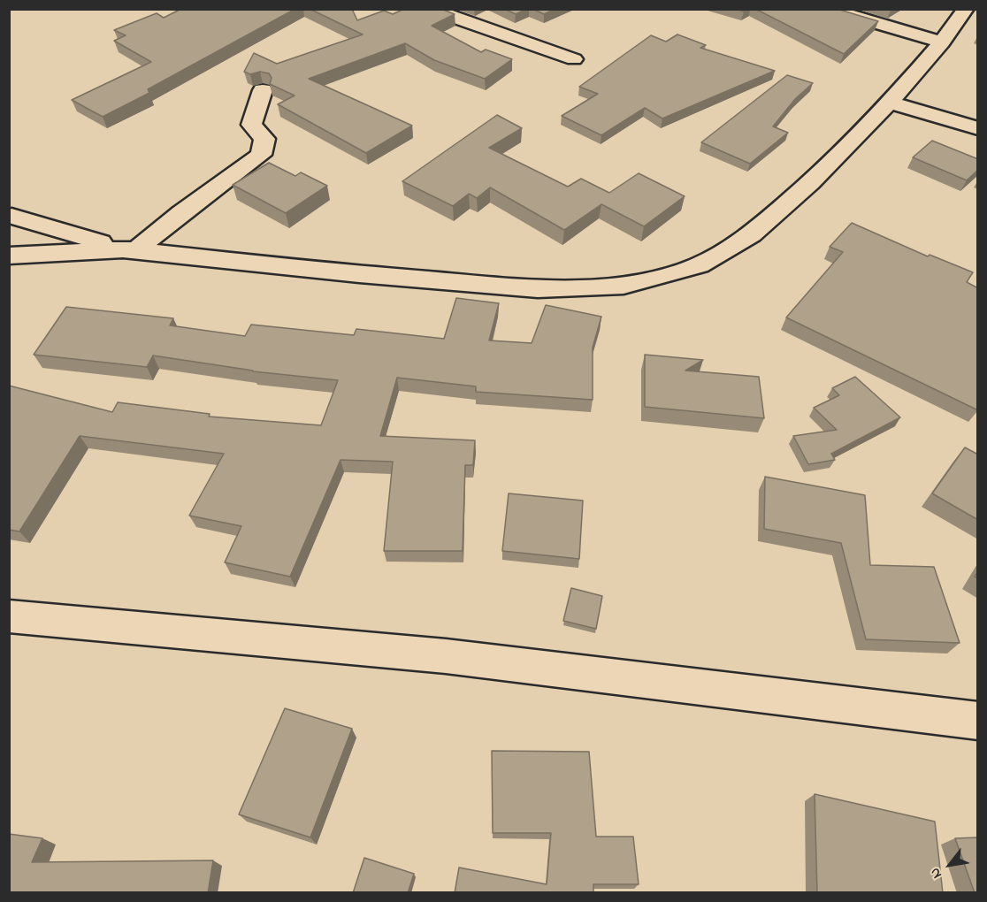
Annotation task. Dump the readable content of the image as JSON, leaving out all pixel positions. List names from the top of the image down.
{
  "north": "bottom left"
}
